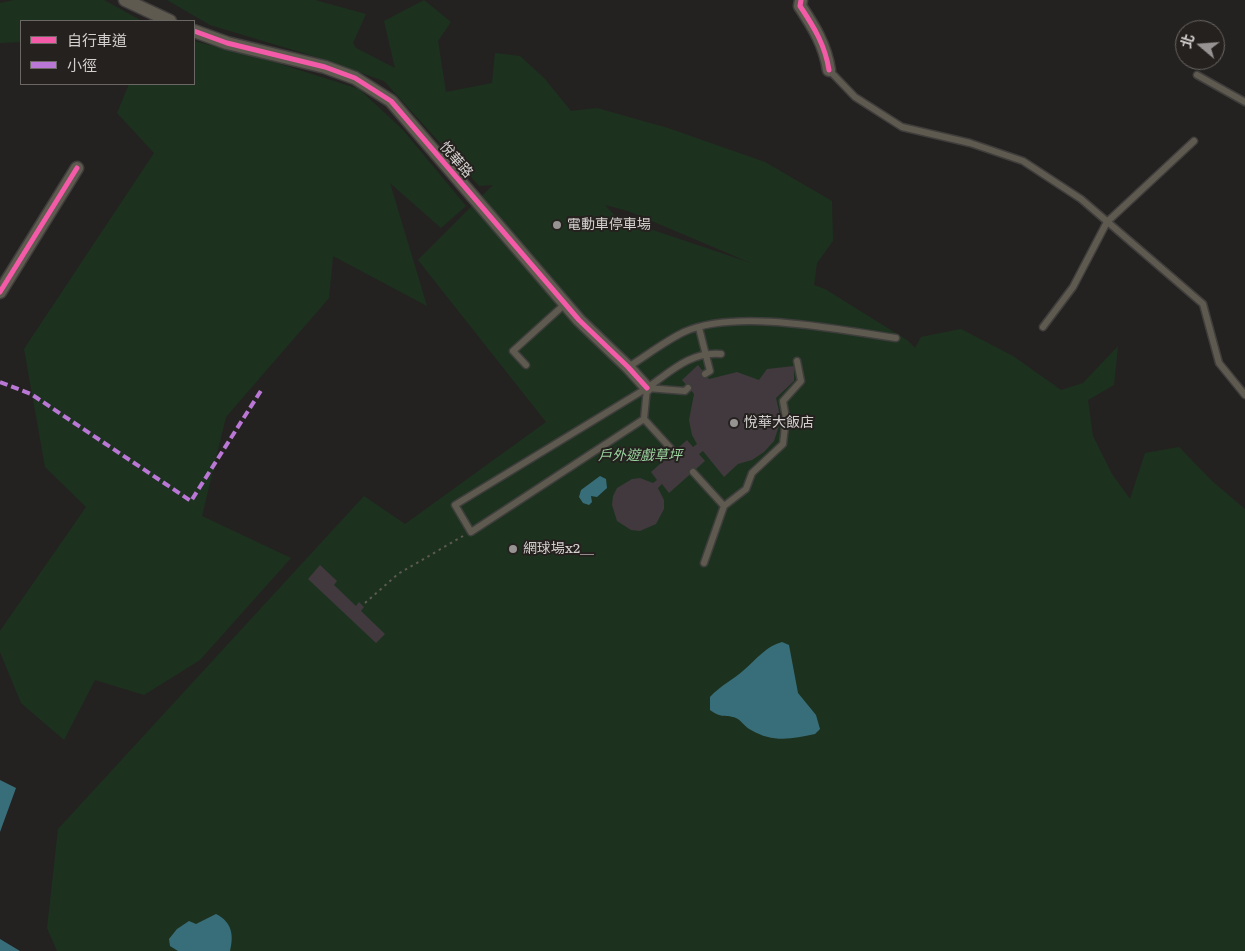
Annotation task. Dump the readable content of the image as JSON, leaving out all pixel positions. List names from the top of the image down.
{
  "streets": {
    "street": ["悅華路"]
  },
  "parks": ["戶外遊戲草坪"],
  "places": ["電動車停車場", "悅華大飯店", "網球場x2＿"],
  "legend": ["自行車道", "小徑"],
  "north": "left"
}
